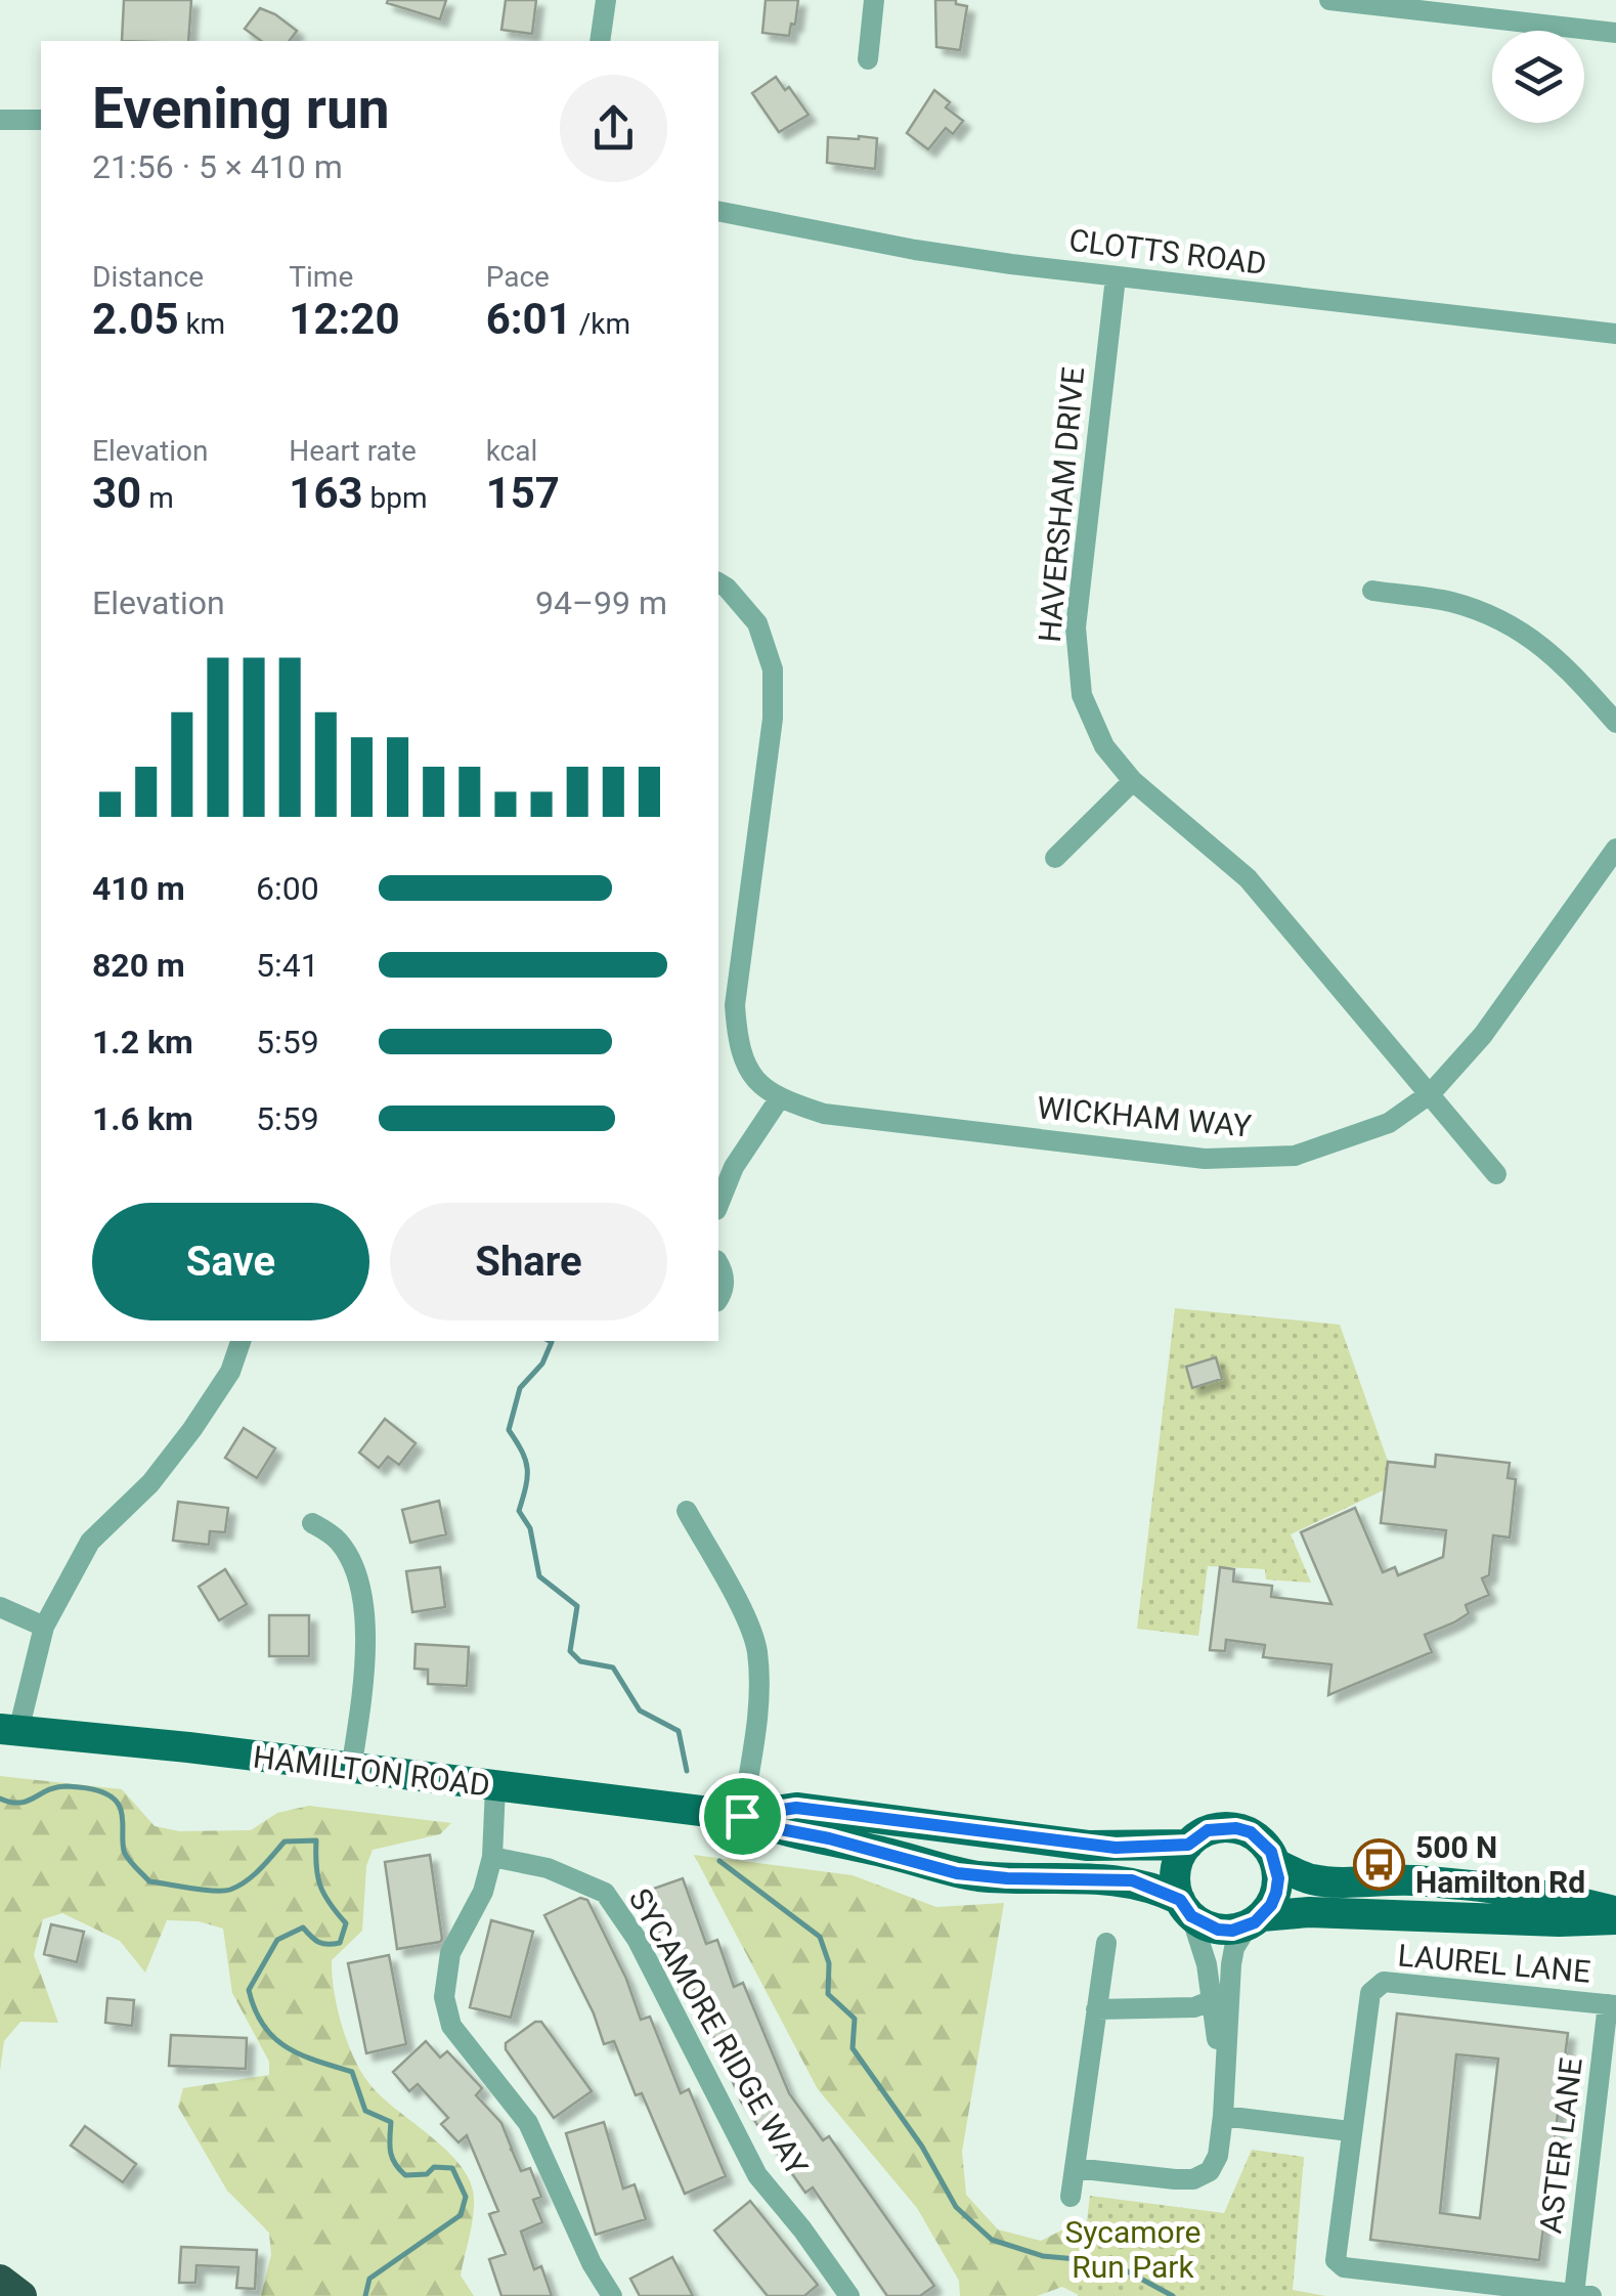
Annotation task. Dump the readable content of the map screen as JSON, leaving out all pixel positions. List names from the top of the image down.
{
  "streets": {
    "main road": ["HAMILTON ROAD"],
    "street": [
      "CLOTTS ROAD",
      "HAVERSHAM DRIVE",
      "WICKHAM WAY",
      "LAUREL LANE",
      "SYCAMORE RIDGE WAY",
      "ASTER LANE"
    ]
  },
  "crossings": [
    ["CLOTTS ROAD", "HAVERSHAM DRIVE"],
    ["HAVERSHAM DRIVE", "WICKHAM WAY"],
    ["LAUREL LANE", "ASTER LANE"]
  ],
  "parks": ["Sycamore Run Park"],
  "places": {
    "bus stop": ["500 N Hamilton Rd"]
  },
  "page": {
    "heading": ["Evening run", "21:56 · 5 × 410 m"],
    "stats": [
      ["Distance", "2.05 km"],
      ["Time", "12:20"],
      ["Pace", "6:01 /km"],
      ["Elevation", "30 m"],
      ["Heart rate", "163 bpm"],
      ["kcal", "157"]
    ],
    "chart": ["Elevation", "94–99 m"],
    "list": [
      {
        "name": "410 m",
        "note": "6:00"
      },
      {
        "name": "820 m",
        "note": "5:41"
      },
      {
        "name": "1.2 km",
        "note": "5:59"
      },
      {
        "name": "1.6 km",
        "note": "5:59"
      }
    ],
    "buttons": ["Save", "Share"]
  }
}
